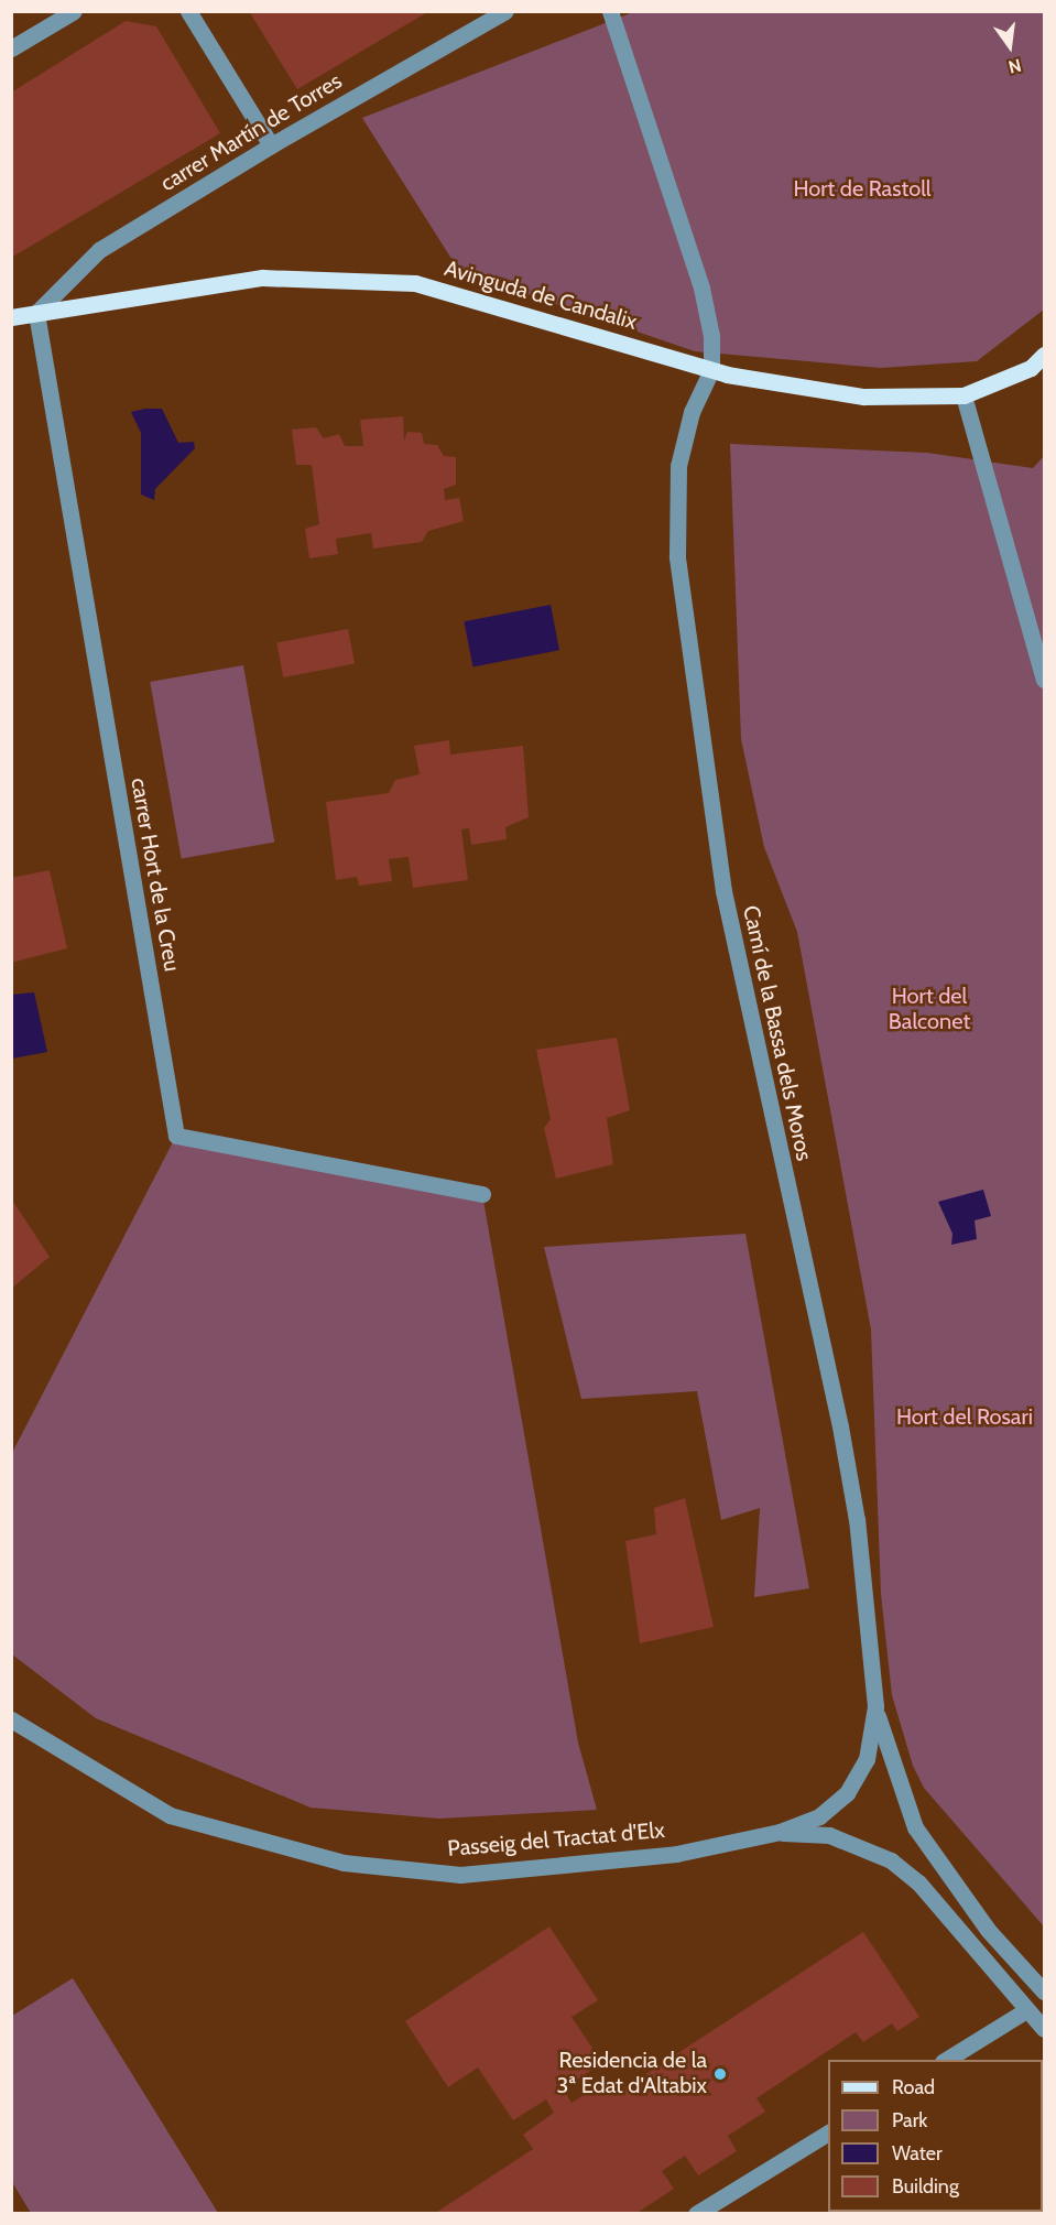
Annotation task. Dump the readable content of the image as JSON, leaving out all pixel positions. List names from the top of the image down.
{
  "streets": {
    "main road": ["Avinguda de Candalix"],
    "street": [
      "carrer Martín de Torres",
      "carrer Hort de la Creu",
      "Camí de la Bassa dels Moros",
      "Passeig del Tractat d'Elx"
    ]
  },
  "crossings": [
    ["carrer Martín de Torres", "Avinguda de Candalix"],
    ["carrer Martín de Torres", "carrer Hort de la Creu"],
    ["Avinguda de Candalix", "carrer Hort de la Creu"],
    ["Avinguda de Candalix", "Camí de la Bassa dels Moros"],
    ["Camí de la Bassa dels Moros", "Passeig del Tractat d'Elx"]
  ],
  "parks": ["Hort de Rastoll", "Hort del Balconet", "Hort del Rosari"],
  "places": ["Residencia de la 3ª Edat d'Altabix"],
  "legend": [
    "Road",
    "Park",
    "Water",
    "Building"
  ],
  "north": "bottom"
}
